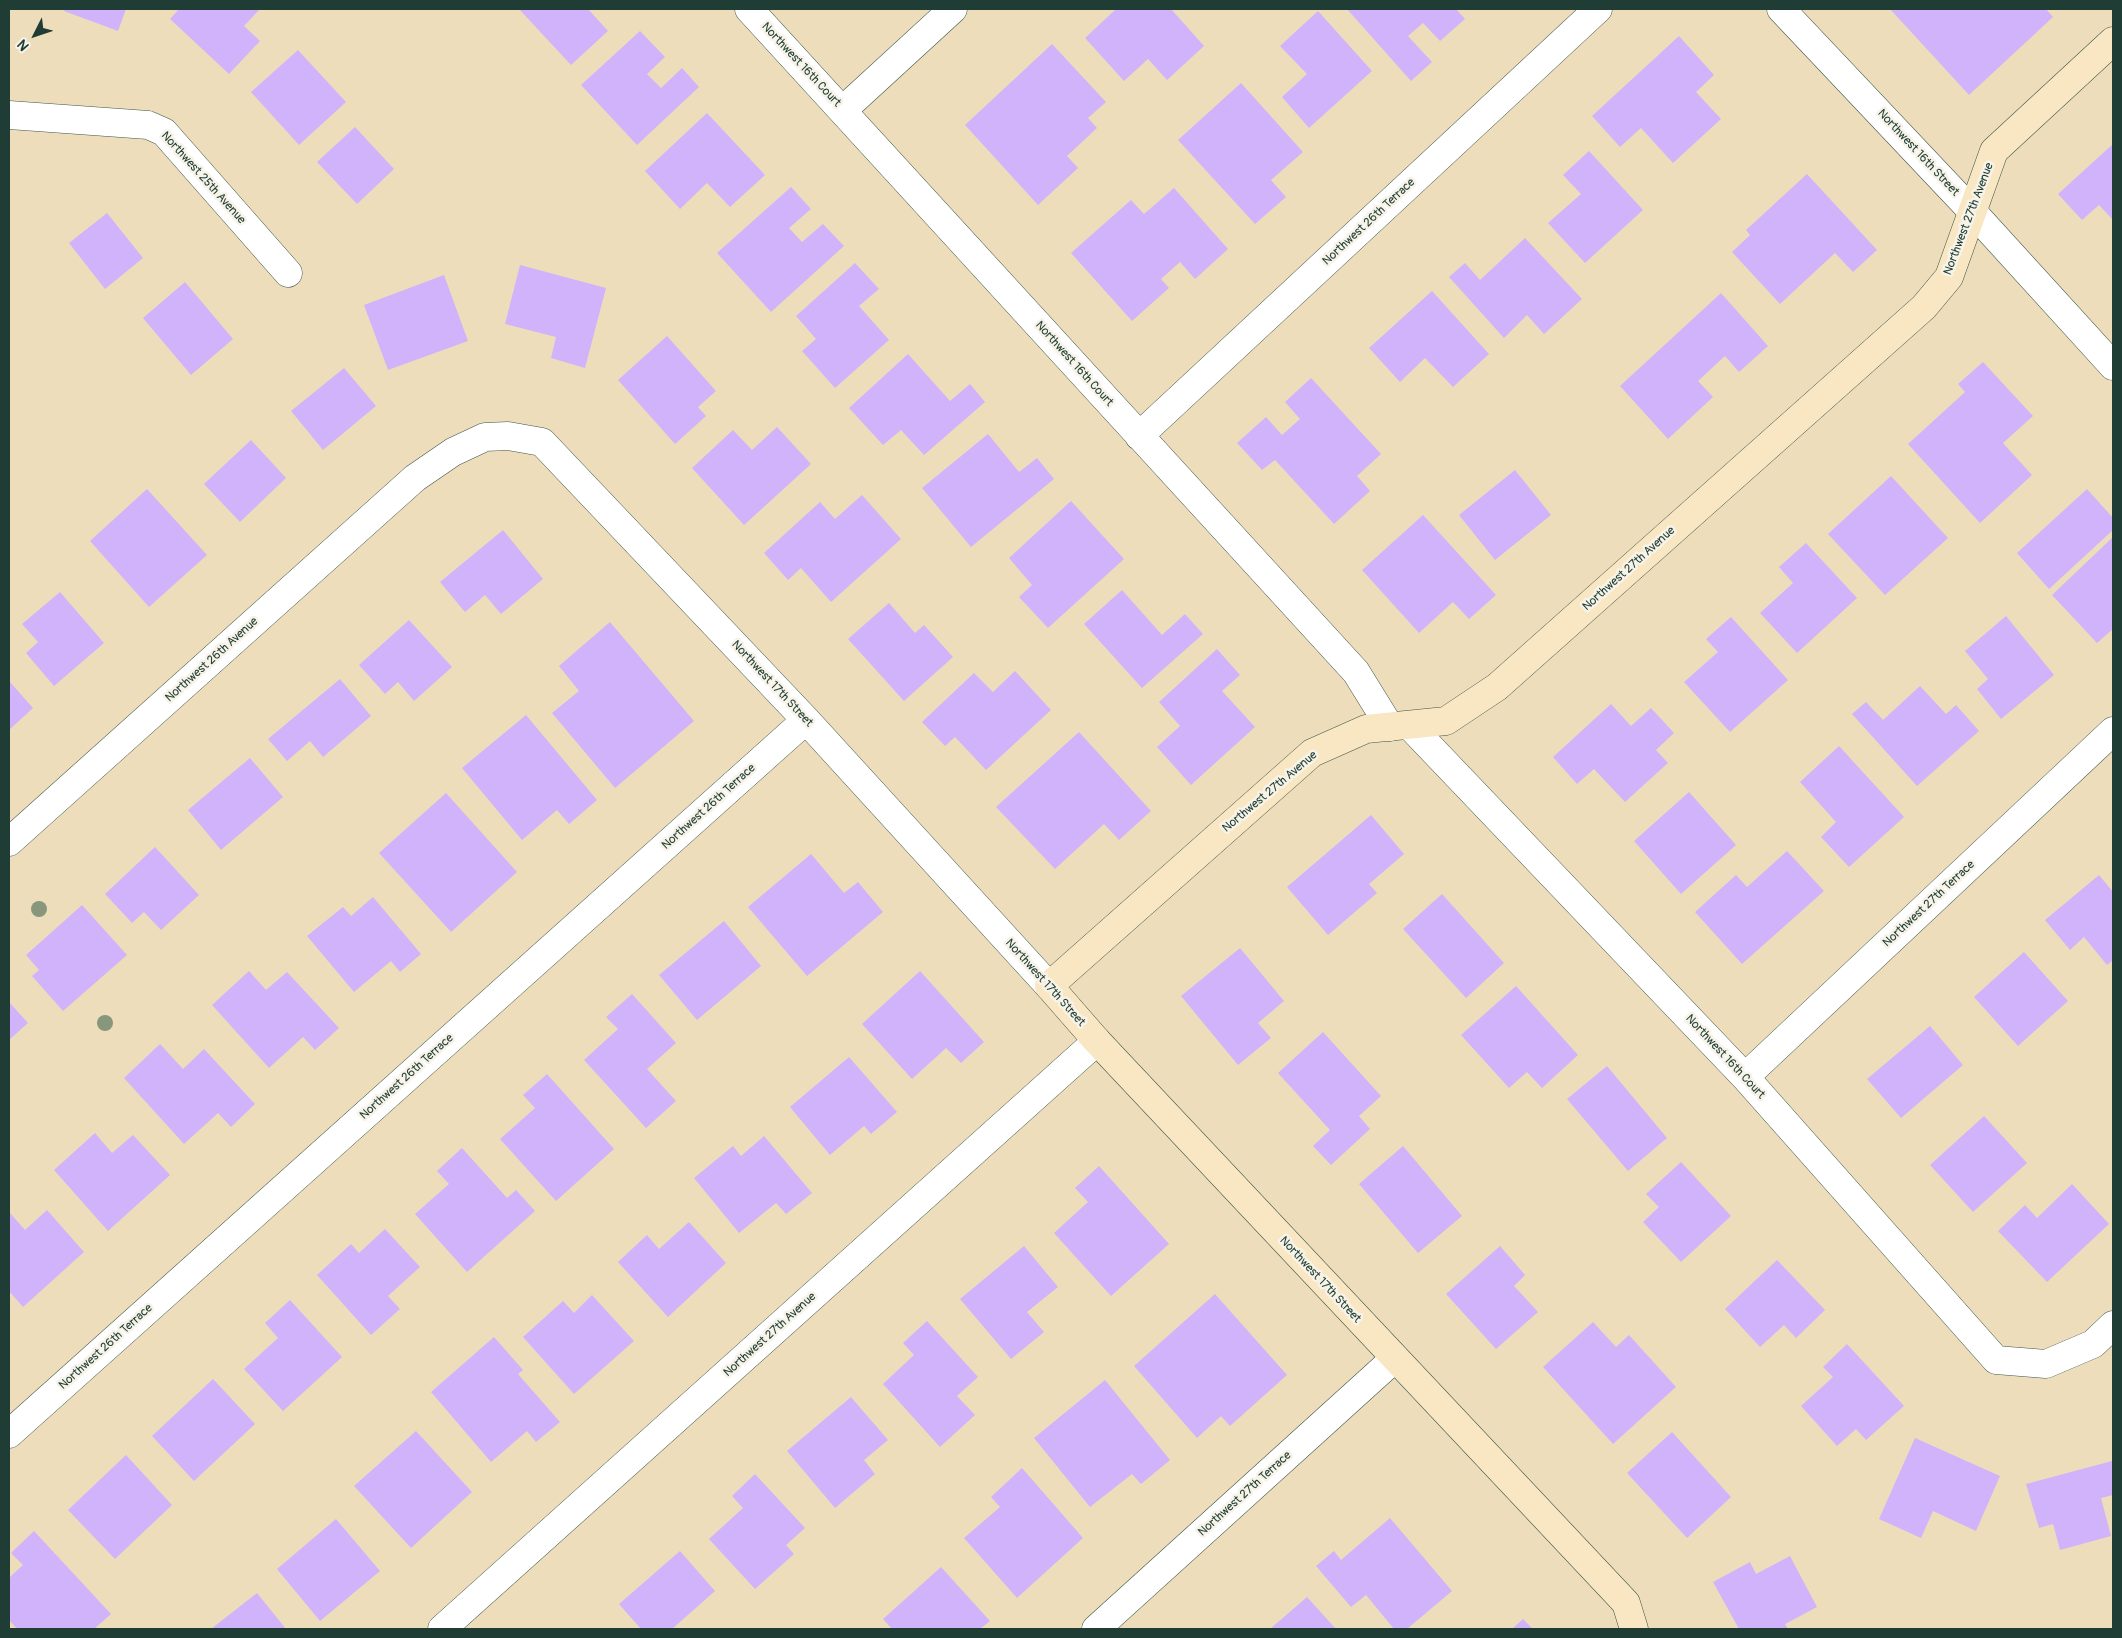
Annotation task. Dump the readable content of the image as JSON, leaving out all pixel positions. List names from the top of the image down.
{
  "streets": {
    "street": [
      "Northwest 16th Court",
      "Northwest 16th Street",
      "Northwest 25th Avenue",
      "Northwest 27th Avenue",
      "Northwest 26th Terrace",
      "Northwest 26th Avenue",
      "Northwest 17th Street",
      "Northwest 27th Terrace"
    ]
  },
  "crossings": [
    ["Northwest 16th Court", "Northwest 27th Avenue"],
    ["Northwest 16th Court", "Northwest 26th Terrace"],
    ["Northwest 16th Court", "Northwest 27th Terrace"],
    ["Northwest 16th Street", "Northwest 27th Avenue"],
    ["Northwest 27th Avenue", "Northwest 17th Street"],
    ["Northwest 26th Terrace", "Northwest 17th Street"],
    ["Northwest 26th Avenue", "Northwest 17th Street"],
    ["Northwest 17th Street", "Northwest 27th Terrace"]
  ],
  "north": "bottom left"
}
